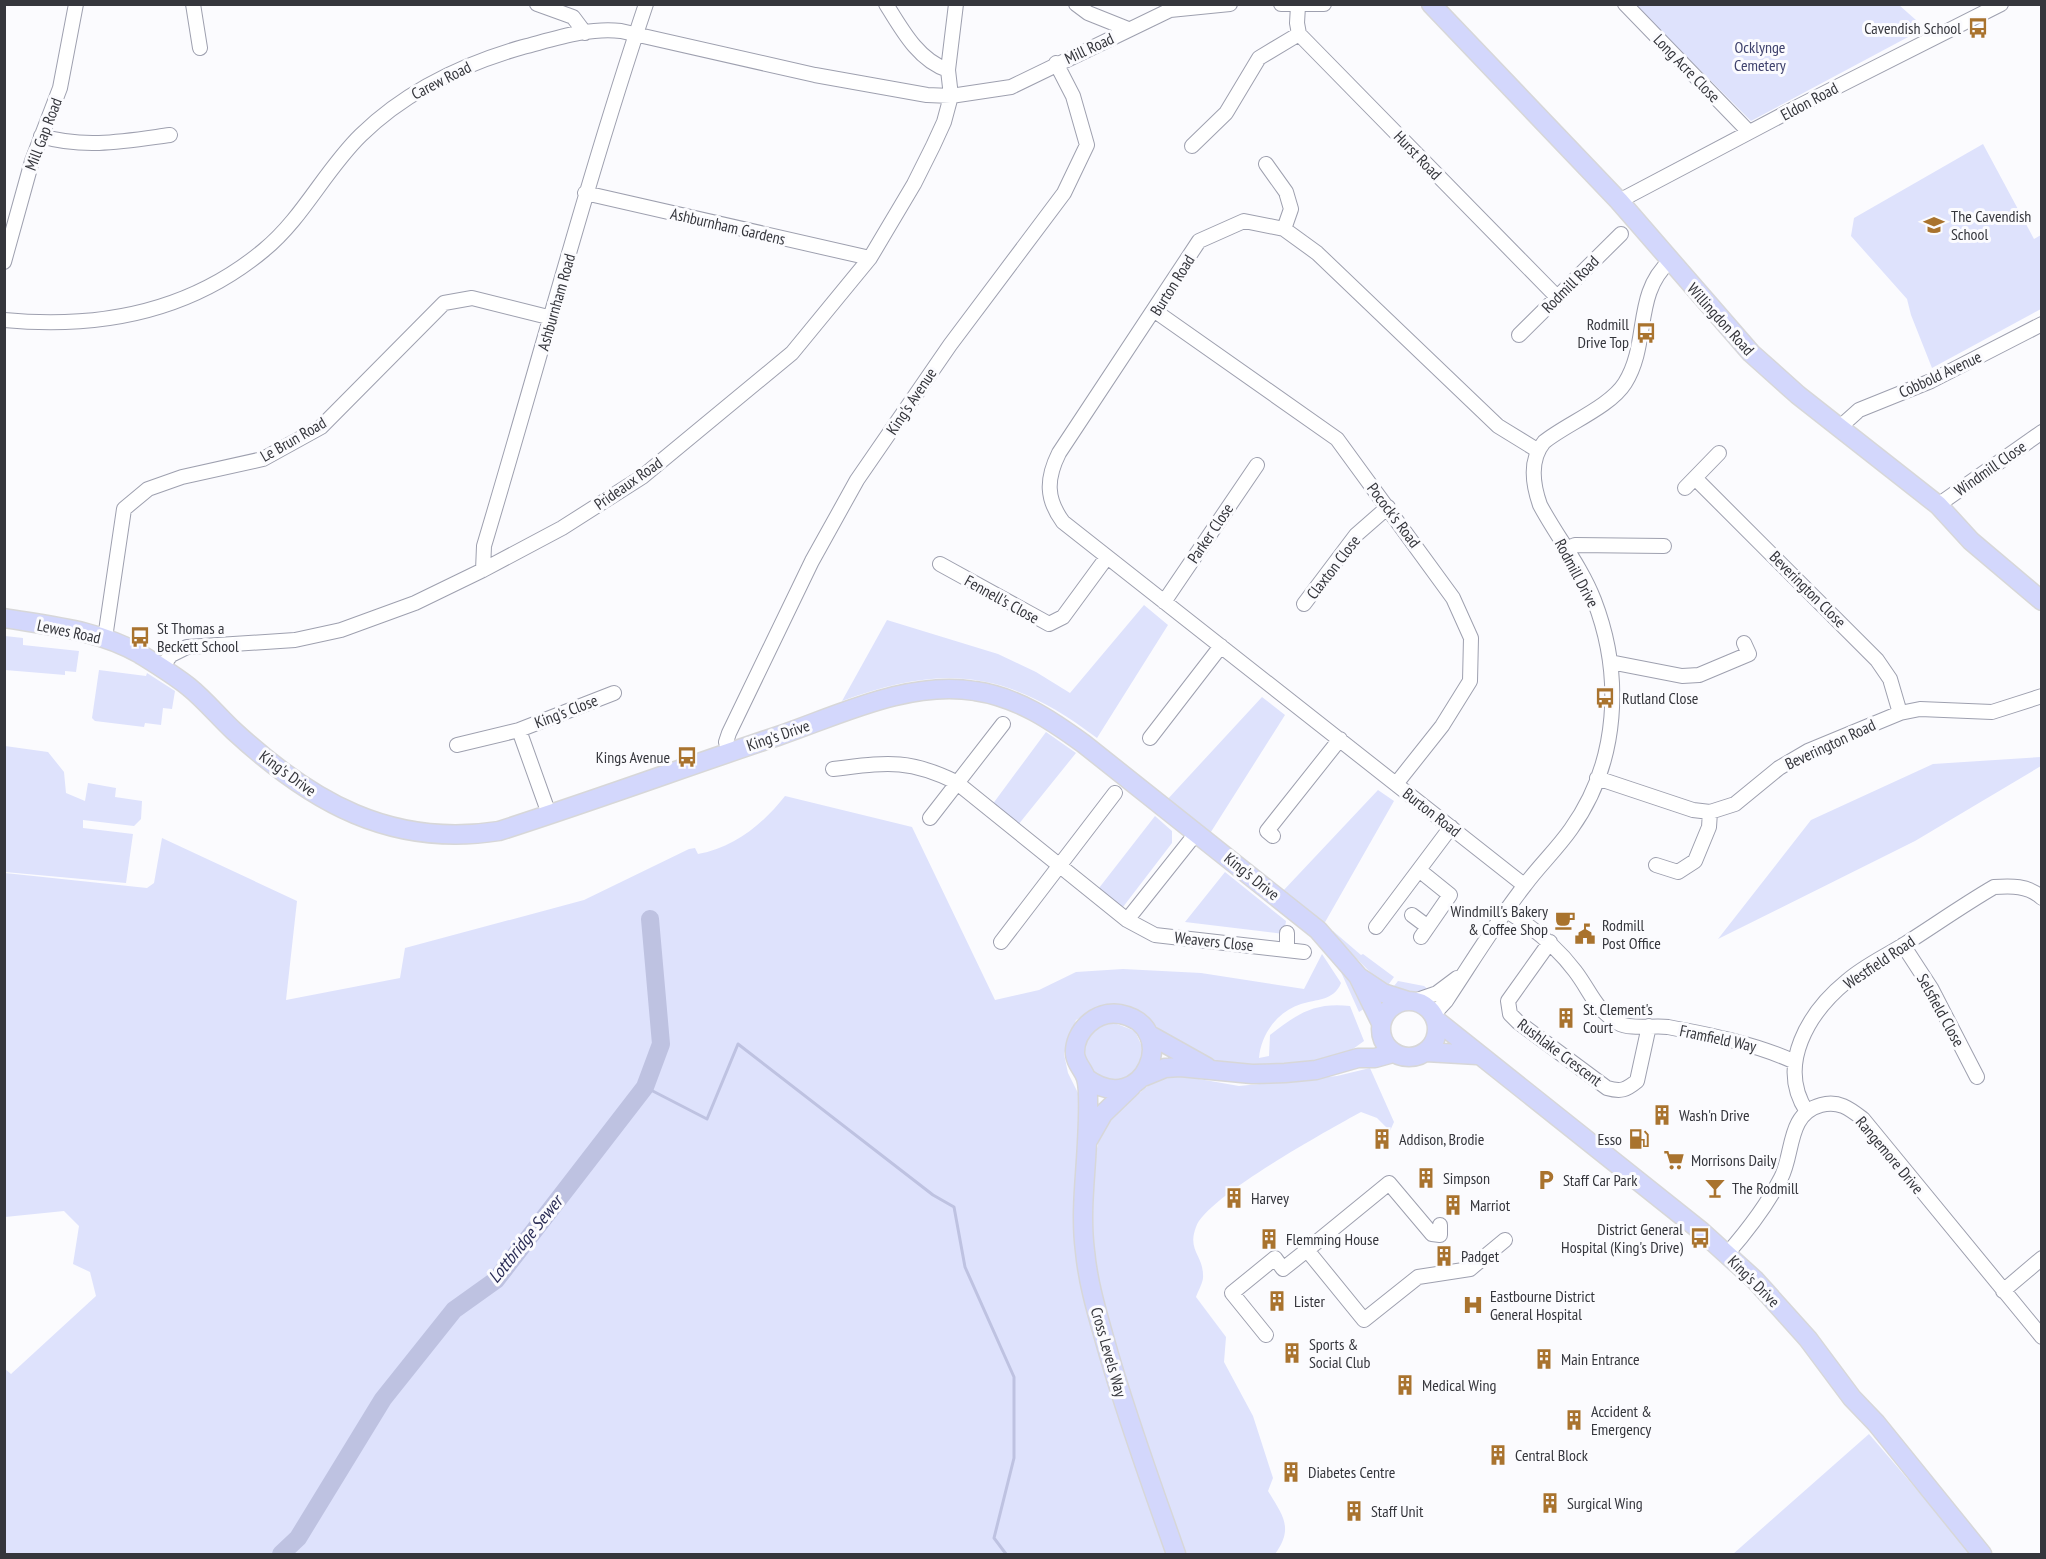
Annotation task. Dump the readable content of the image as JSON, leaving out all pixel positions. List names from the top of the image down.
{
  "streets": {
    "main road": [
      "Willingdon Road",
      "Lewes Road",
      "King's Drive",
      "Cross Levels Way"
    ],
    "street": [
      "Mill Road",
      "Long Acre Close",
      "Carew Road",
      "Eldon Road",
      "Mill Gap Road",
      "Hurst Road",
      "Ashburnham Gardens",
      "Rodmill Road",
      "Burton Road",
      "Ashburnham Road",
      "Cobbold Avenue",
      "King's Avenue",
      "Le Brun Road",
      "Windmill Close",
      "Prideaux Road",
      "Pocock's Road",
      "Parker Close",
      "Claxton Close",
      "Rodmill Drive",
      "Beverington Close",
      "Fennell's Close",
      "King's Close",
      "Beverington Road",
      "Weavers Close",
      "Westfield Road",
      "Selsfield Close",
      "Framfield Way",
      "Rushlake Crescent",
      "Rangemore Drive"
    ]
  },
  "crossings": [
    ["Mill Road", "Carew Road"],
    ["Mill Road", "King's Avenue"],
    ["Mill Road", "Prideaux Road"],
    ["Long Acre Close", "Eldon Road"],
    ["Carew Road", "Ashburnham Road"],
    ["Carew Road", "Prideaux Road"],
    ["Eldon Road", "Willingdon Road"],
    ["Hurst Road", "Rodmill Road"],
    ["Ashburnham Gardens", "Ashburnham Road"],
    ["Ashburnham Gardens", "Prideaux Road"],
    ["Burton Road", "Pocock's Road"],
    ["Burton Road", "Parker Close"],
    ["Burton Road", "Rodmill Drive"],
    ["Burton Road", "Fennell's Close"],
    ["Ashburnham Road", "Le Brun Road"],
    ["Ashburnham Road", "Prideaux Road"],
    ["Willingdon Road", "Cobbold Avenue"],
    ["Willingdon Road", "Windmill Close"],
    ["King's Avenue", "King's Drive"],
    ["Le Brun Road", "Lewes Road"],
    ["Prideaux Road", "Lewes Road"],
    ["Prideaux Road", "King's Drive"],
    ["Pocock's Road", "Claxton Close"],
    ["Rodmill Drive", "King's Drive"],
    ["Rodmill Drive", "Framfield Way"],
    ["Rodmill Drive", "Cross Levels Way"],
    ["Beverington Close", "Beverington Road"],
    ["Lewes Road", "King's Drive"],
    ["King's Close", "King's Drive"],
    ["King's Drive", "Cross Levels Way"],
    ["Westfield Road", "Selsfield Close"],
    ["Westfield Road", "Framfield Way"],
    ["Westfield Road", "Rangemore Drive"],
    ["Framfield Way", "Rushlake Crescent"]
  ],
  "water": ["Lottbridge Sewer"],
  "parks": ["Ocklynge Cemetery"],
  "places": {
    "bus stop": [
      "Cavendish School",
      "Rodmill Drive Top",
      "St Thomas a Beckett School",
      "Rutland Close",
      "Kings Avenue",
      "District General Hospital (King's Drive)"
    ],
    "school or university": ["The Cavendish School"],
    "cafe": ["Windmill's Bakery & Coffee Shop"],
    "public building": ["Rodmill Post Office"],
    "building": [
      "St. Clement's Court",
      "Wash'n Drive",
      "Addison, Brodie",
      "Simpson",
      "Harvey",
      "Marriot",
      "Flemming House",
      "Padget",
      "Lister",
      "Sports & Social Club",
      "Main Entrance",
      "Medical Wing",
      "Accident & Emergency",
      "Central Block",
      "Diabetes Centre",
      "Surgical Wing",
      "Staff Unit"
    ],
    "fuel station": ["Esso"],
    "supermarket": ["Morrisons Daily"],
    "parking": ["Staff Car Park"],
    "bar": ["The Rodmill"],
    "hospital": ["Eastbourne District General Hospital"]
  }
}
